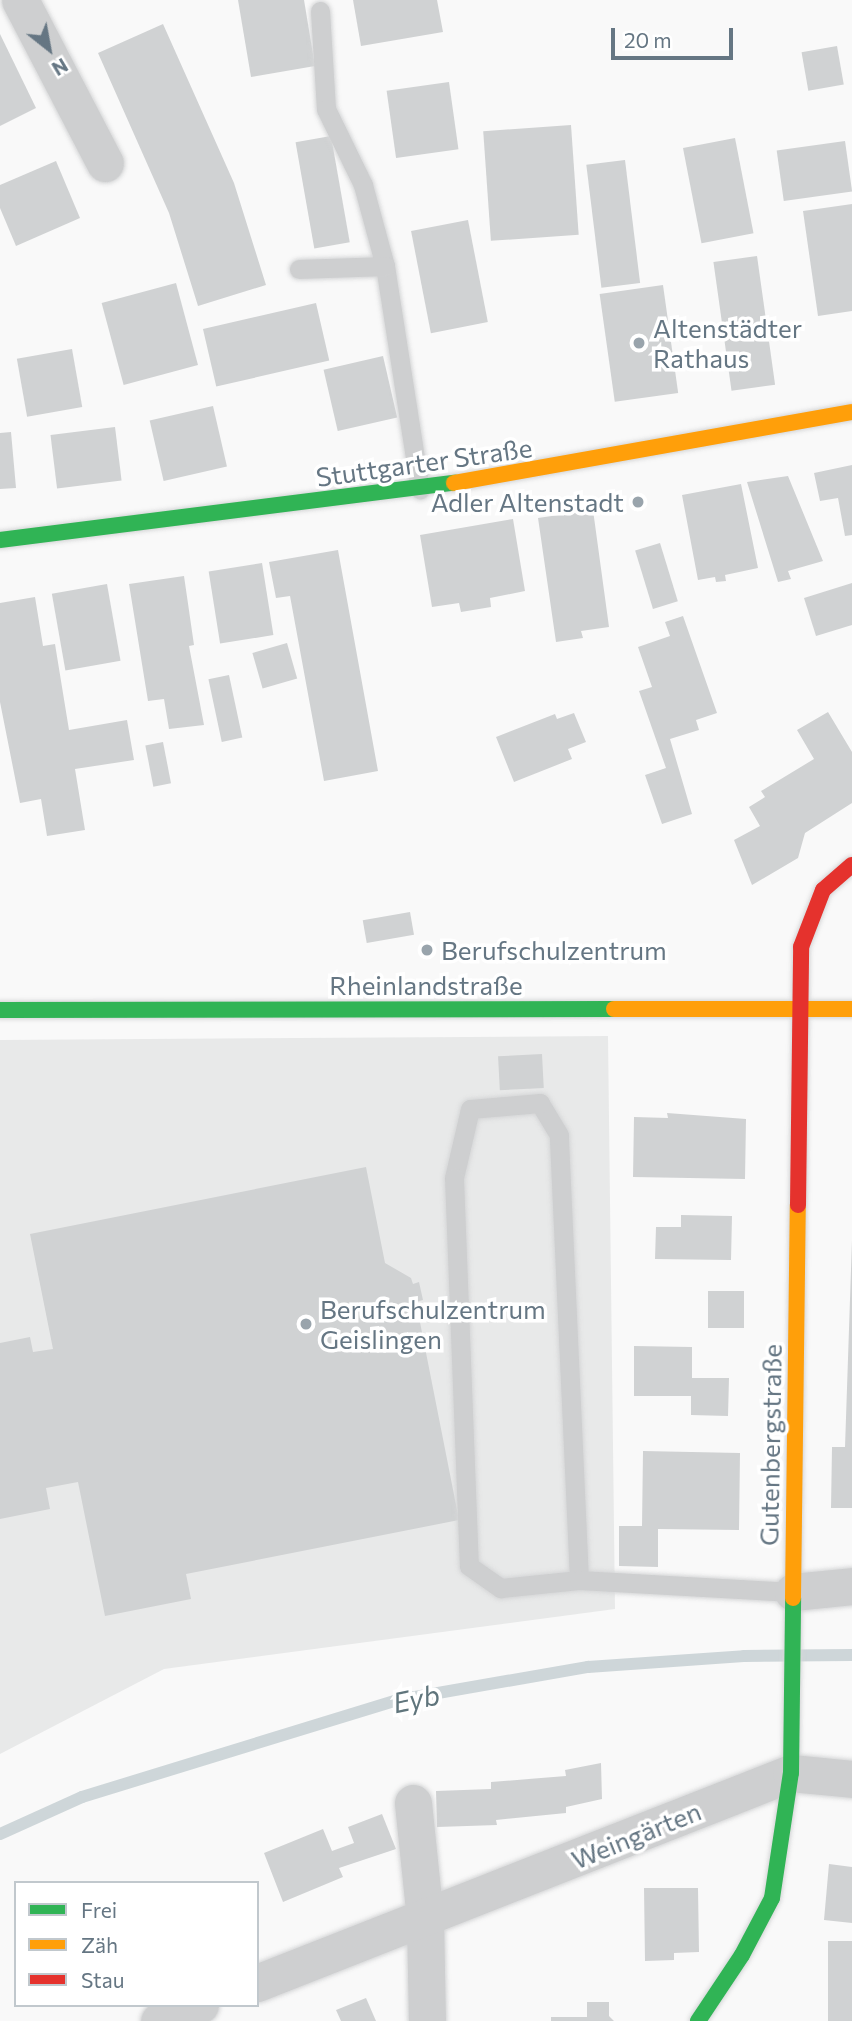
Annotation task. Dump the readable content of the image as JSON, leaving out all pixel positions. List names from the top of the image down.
{
  "streets": {
    "main road": ["Stuttgarter Straße", "Rheinlandstraße", "Gutenbergstraße"],
    "street": ["Weingärten"]
  },
  "crossings": [
    ["Rheinlandstraße", "Gutenbergstraße"],
    ["Gutenbergstraße", "Weingärten"]
  ],
  "water": ["Eyb"],
  "places": [
    "Altenstädter Rathaus",
    "Adler Altenstadt",
    "Berufschulzentrum",
    "Berufschulzentrum Geislingen"
  ],
  "legend": ["Frei", "Zäh", "Stau"],
  "scale_bar": "20 m",
  "north": "bottom right"
}
